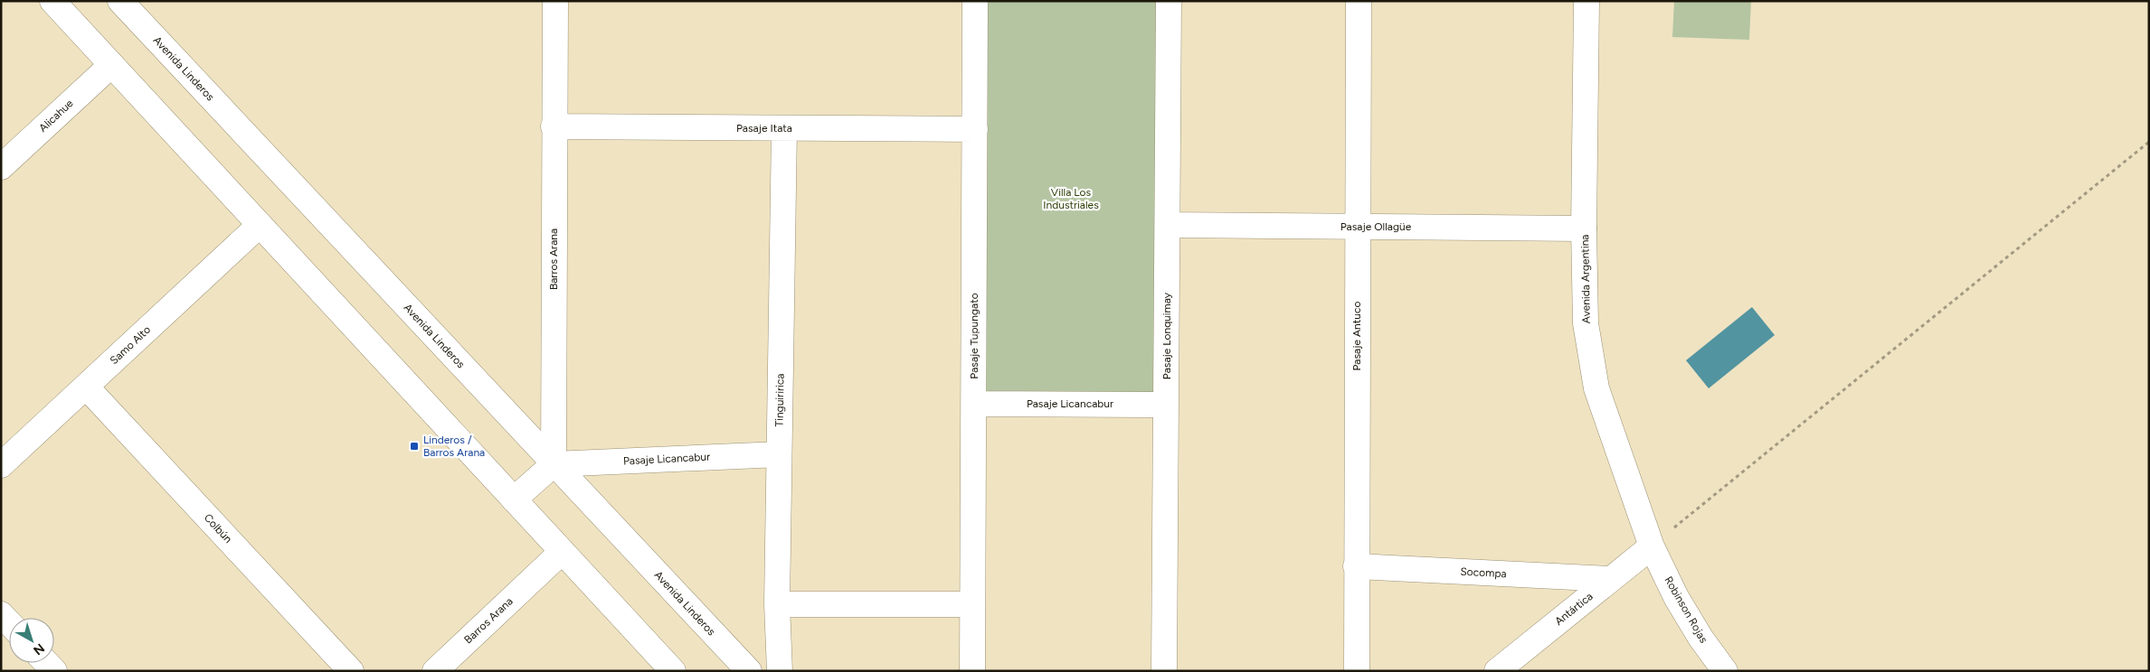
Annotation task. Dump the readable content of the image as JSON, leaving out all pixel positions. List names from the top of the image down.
{
  "streets": {
    "street": [
      "Avenida Linderos",
      "Alicahue",
      "Pasaje Itata",
      "Pasaje Ollagüe",
      "Barros Arana",
      "Avenida Argentina",
      "Pasaje Tupungato",
      "Pasaje Lonquimay",
      "Pasaje Antuco",
      "Samo Alto",
      "Tinguiririca",
      "Pasaje Licancabur",
      "Colbún",
      "Socompa",
      "Antártica",
      "Robinson Rojas"
    ]
  },
  "crossings": [
    ["Avenida Linderos", "Barros Arana"],
    ["Avenida Linderos", "Pasaje Licancabur"],
    ["Pasaje Itata", "Barros Arana"],
    ["Pasaje Itata", "Pasaje Tupungato"],
    ["Pasaje Itata", "Tinguiririca"],
    ["Pasaje Ollagüe", "Avenida Argentina"],
    ["Pasaje Ollagüe", "Pasaje Lonquimay"],
    ["Pasaje Ollagüe", "Pasaje Antuco"],
    ["Barros Arana", "Pasaje Licancabur"],
    ["Avenida Argentina", "Antártica"],
    ["Avenida Argentina", "Robinson Rojas"],
    ["Pasaje Tupungato", "Pasaje Licancabur"],
    ["Pasaje Lonquimay", "Pasaje Licancabur"],
    ["Pasaje Antuco", "Socompa"],
    ["Samo Alto", "Colbún"],
    ["Tinguiririca", "Pasaje Licancabur"],
    ["Socompa", "Antártica"],
    ["Antártica", "Robinson Rojas"]
  ],
  "parks": ["Villa Los Industriales"],
  "places": {
    "transit": ["Linderos / Barros Arana"]
  },
  "north": "bottom right"
}
